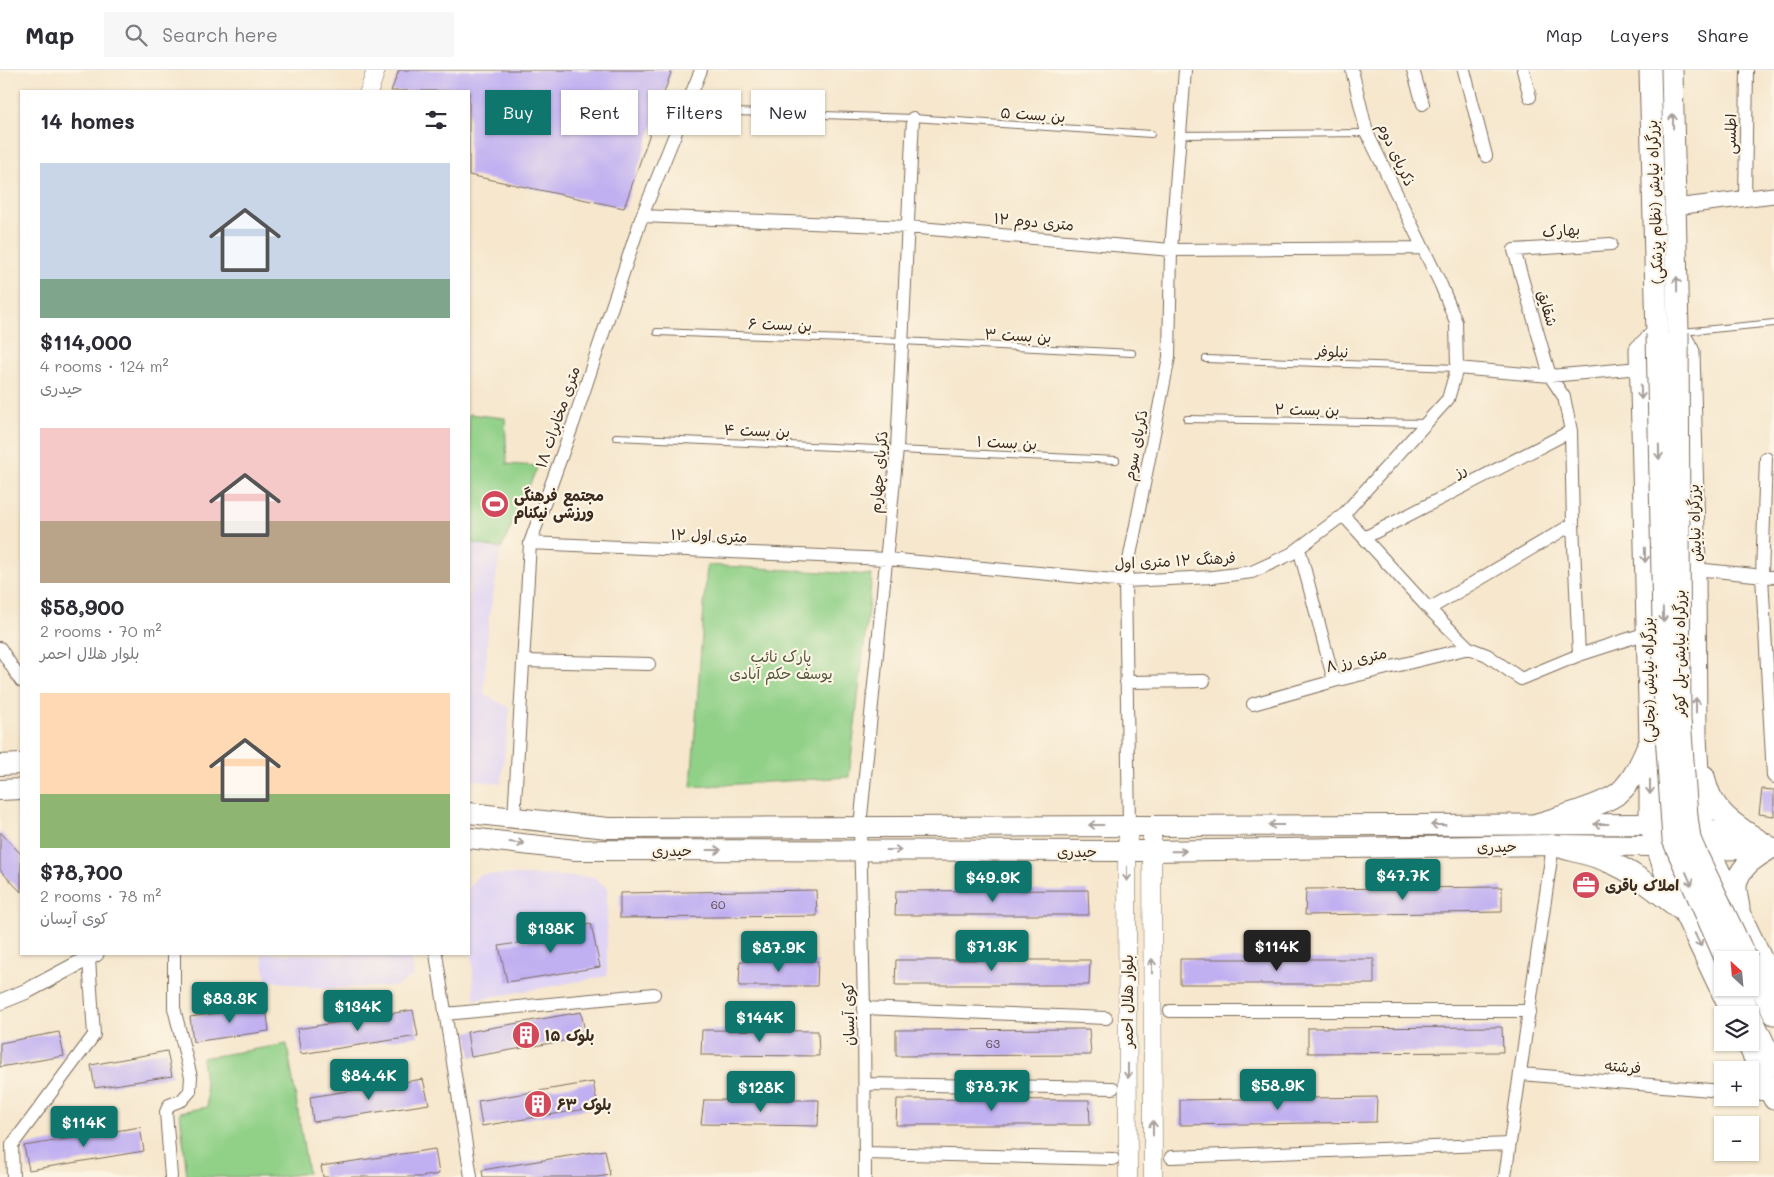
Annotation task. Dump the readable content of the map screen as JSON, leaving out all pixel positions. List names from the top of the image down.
{
  "streets": {
    "highway": [
      "بزرگراه نیایش (نظام پزشکی)",
      "بزرگراه نیایش",
      "بزرگراه نیایش-پل کوثر",
      "بزرگراه نیایش (نجاتی)"
    ],
    "main road": ["حیدری", "بلوار هلال احمر"],
    "street": [
      "اطلسی",
      "ذکریای دوم",
      "۱۲ متری دوم",
      "بهارک",
      "شقایق",
      "۱۸ متری مخابرات",
      "ذکریای سوم",
      "رز",
      "ذکریای چهارم",
      "۱۲ متری اول",
      "فرهنگ ۱۲ متری اول",
      "۸ متری رز",
      "کوی آیسان",
      "فرشته"
    ],
    "lane": [
      "بن بست ۵",
      "بن بست ۶",
      "بن بست ۳",
      "نیلوفر",
      "بن بست ۲",
      "بن بست ۴",
      "بن بست ۱"
    ]
  },
  "crossings": [
    ["بن بست ۵", "ذکریای چهارم"],
    ["ذکریای دوم", "۱۲ متری دوم"],
    ["ذکریای دوم", "فرهنگ ۱۲ متری اول"],
    ["بزرگراه نیایش (نظام پزشکی)", "بزرگراه نیایش"],
    ["بزرگراه نیایش (نظام پزشکی)", "بزرگراه نیایش-پل کوثر"],
    ["بزرگراه نیایش (نظام پزشکی)", "بزرگراه نیایش (نجاتی)"],
    ["۱۲ متری دوم", "۱۸ متری مخابرات"],
    ["۱۲ متری دوم", "ذکریای سوم"],
    ["۱۲ متری دوم", "ذکریای چهارم"],
    ["۱۲ متری دوم", "فرهنگ ۱۲ متری اول"],
    ["بهارک", "شقایق"],
    ["شقایق", "رز"],
    ["بن بست ۶", "بن بست ۳"],
    ["بن بست ۶", "ذکریای چهارم"],
    ["بن بست ۳", "ذکریای چهارم"],
    ["نیلوفر", "فرهنگ ۱۲ متری اول"],
    ["بن بست ۲", "فرهنگ ۱۲ متری اول"],
    ["۱۸ متری مخابرات", "۱۲ متری اول"],
    ["۱۸ متری مخابرات", "حیدری"],
    ["بن بست ۴", "بن بست ۱"],
    ["بن بست ۴", "ذکریای چهارم"],
    ["بن بست ۱", "ذکریای چهارم"],
    ["ذکریای سوم", "فرهنگ ۱۲ متری اول"],
    ["ذکریای سوم", "حیدری"],
    ["ذکریای سوم", "بلوار هلال احمر"],
    ["ذکریای چهارم", "۱۲ متری اول"],
    ["ذکریای چهارم", "فرهنگ ۱۲ متری اول"],
    ["ذکریای چهارم", "حیدری"],
    ["ذکریای چهارم", "کوی آیسان"],
    ["بزرگراه نیایش", "بزرگراه نیایش-پل کوثر"],
    ["بزرگراه نیایش", "حیدری"],
    ["۱۲ متری اول", "فرهنگ ۱۲ متری اول"],
    ["بزرگراه نیایش-پل کوثر", "بزرگراه نیایش (نجاتی)"],
    ["بزرگراه نیایش (نجاتی)", "حیدری"],
    ["حیدری", "بلوار هلال احمر"],
    ["حیدری", "کوی آیسان"]
  ],
  "one_way": ["بزرگراه نیایش (نجاتی)"],
  "parks": ["پارک نائب یوسف حکم آبادی"],
  "places": {
    "sports": ["مجتمع فرهنگی ورزشی نیکنام"],
    "office": ["املاک باقری"],
    "building": ["بلوک ۱۵", "بلوک ۶۳"]
  },
  "house_numbers": ["60", "63"],
  "north": "top left",
  "page": {
    "header": "Map",
    "search": "Search here",
    "nav": ["Map", "Layers", "Share"],
    "chip": [
      "Buy",
      "Rent",
      "Filters",
      "New"
    ],
    "heading": "14 homes",
    "list": [
      {
        "name": "$114,000",
        "note": "4 rooms · 124 m² · حیدری"
      },
      {
        "name": "$58,900",
        "note": "2 rooms · 70 m² · بلوار هلال احمر"
      },
      {
        "name": "$78,700",
        "note": "2 rooms · 78 m² · کوی آیسان"
      }
    ],
    "price": [
      "$47.7K",
      "$49.9K",
      "$138K",
      "$71.3K",
      "$114K",
      "$87.9K",
      "$83.3K",
      "$134K",
      "$144K",
      "$84.4K",
      "$58.9K",
      "$78.7K",
      "$128K",
      "$114K"
    ],
    "map_buttons": ["+", "−"]
  }
}
